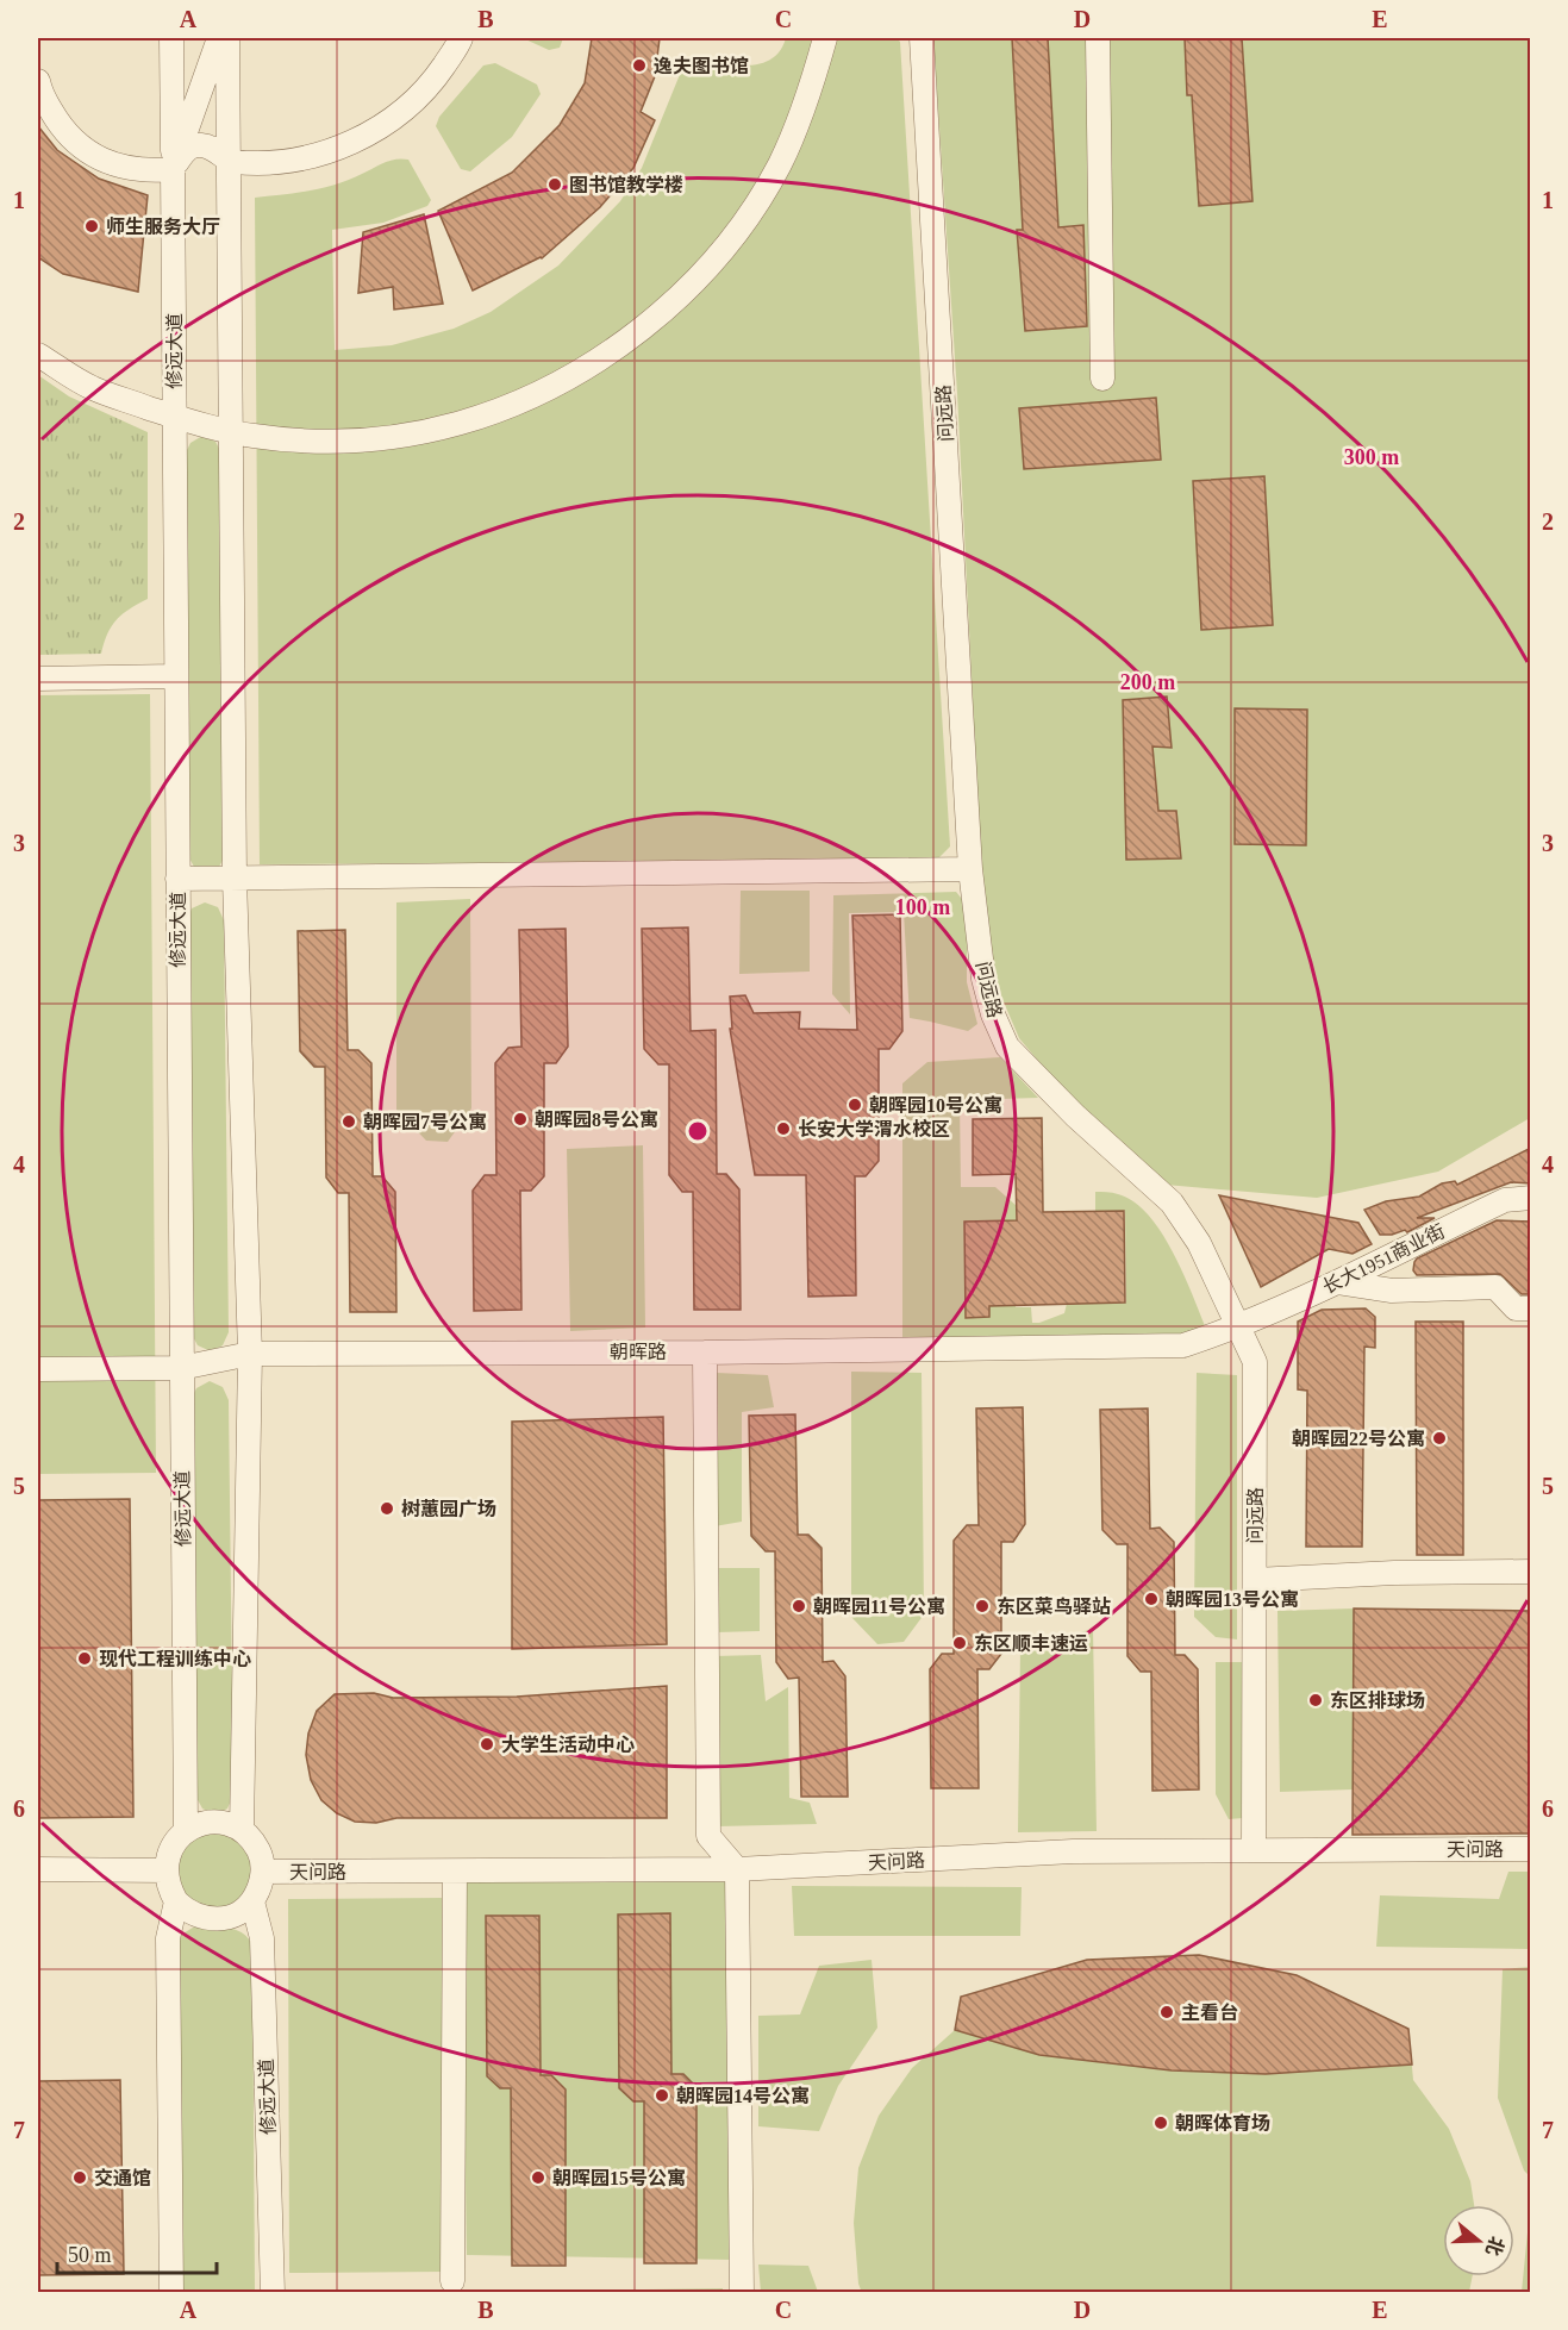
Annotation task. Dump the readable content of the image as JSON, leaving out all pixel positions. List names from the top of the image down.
{
  "streets": {
    "street": [
      "修远大道",
      "问远路",
      "长大1951商业街",
      "朝晖路",
      "天问路"
    ]
  },
  "crossings": [
    ["修远大道", "朝晖路"],
    ["修远大道", "天问路"],
    ["问远路", "长大1951商业街"],
    ["问远路", "朝晖路"],
    ["问远路", "天问路"],
    ["长大1951商业街", "朝晖路"]
  ],
  "places": [
    "逸夫图书馆",
    "图书馆教学楼",
    "师生服务大厅",
    "朝晖园10号公寓",
    "朝晖园8号公寓",
    "朝晖园7号公寓",
    "长安大学渭水校区",
    "朝晖园22号公寓",
    "树蕙园广场",
    "朝晖园13号公寓",
    "朝晖园11号公寓",
    "东区菜鸟驿站",
    "东区顺丰速运",
    "现代工程训练中心",
    "东区排球场",
    "大学生活动中心",
    "主看台",
    "朝晖园14号公寓",
    "朝晖体育场",
    "交通馆",
    "朝晖园15号公寓"
  ],
  "scale_bar": "50 m",
  "north": "right",
  "grid": {
    "columns": [
      "A",
      "B",
      "C",
      "D",
      "E"
    ],
    "rows": [
      "1",
      "2",
      "3",
      "4",
      "5",
      "6",
      "7"
    ]
  },
  "rings": ["300 m", "200 m", "100 m"]
}
